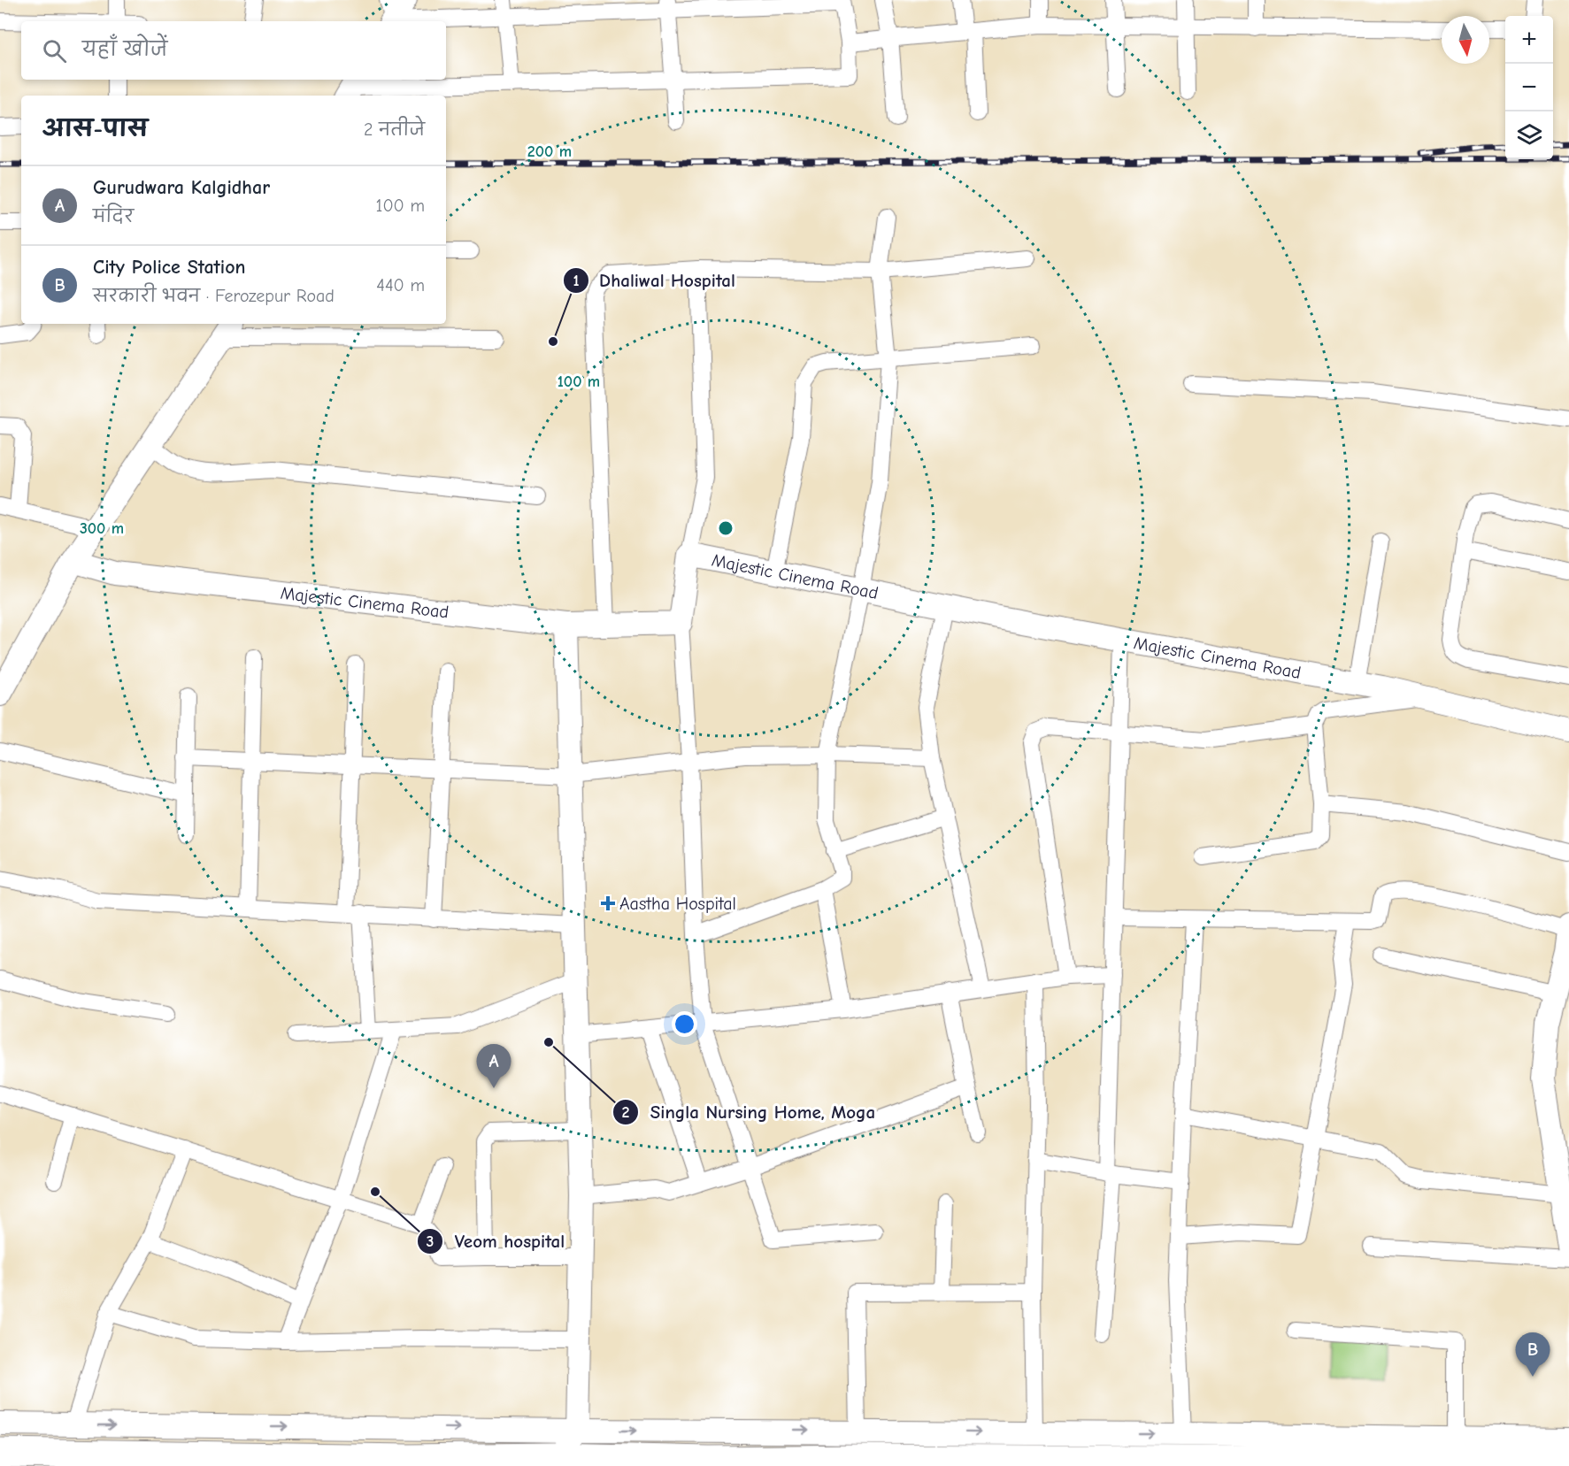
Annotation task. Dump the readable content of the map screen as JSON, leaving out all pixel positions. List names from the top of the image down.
{
  "streets": {
    "street": ["Majestic Cinema Road"]
  },
  "places": {
    "other": ["Dhaliwal Hospital", "Singla Nursing Home, Moga", "Veom hospital"],
    "health": ["Aastha Hospital"]
  },
  "north": "bottom",
  "page": {
    "map_buttons": ["+", "−"],
    "search": "यहाँ खोजें",
    "heading": ["आस-पास", "2 नतीजे"],
    "list": [
      {
        "mark": "A",
        "name": "Gurudwara Kalgidhar",
        "note": "मंदिर",
        "value": "100 m"
      },
      {
        "mark": "B",
        "name": "City Police Station",
        "note": "सरकारी भवन · Ferozepur Road",
        "value": "440 m"
      }
    ],
    "pins": ["A", "B"]
  },
  "rings": ["200 m", "100 m", "300 m"]
}
